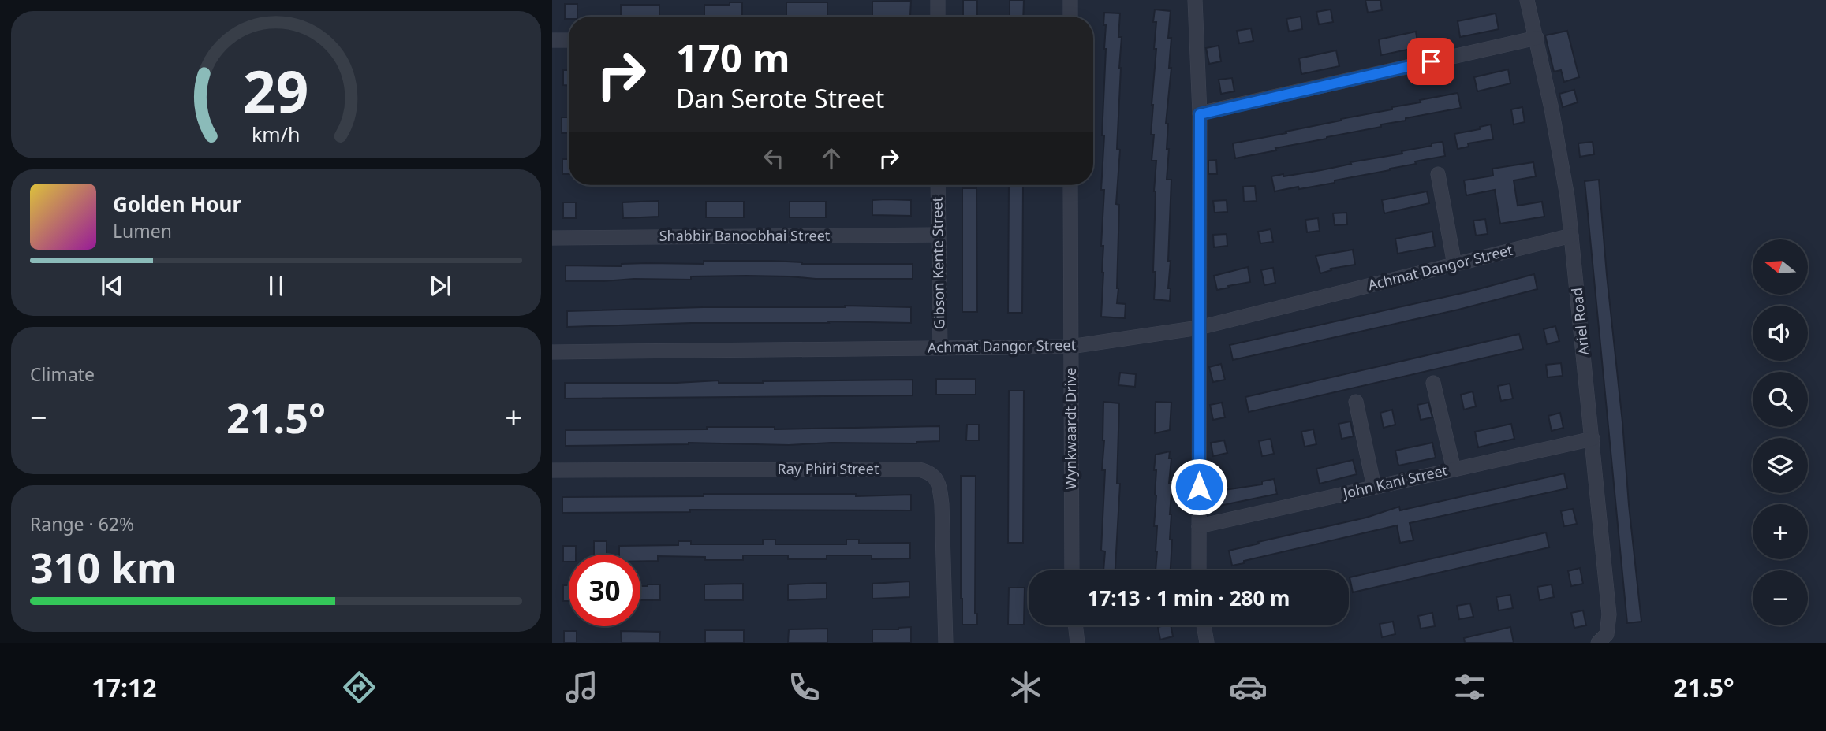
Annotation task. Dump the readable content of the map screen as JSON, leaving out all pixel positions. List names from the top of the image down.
{
  "streets": {
    "street": [
      "Shabbir Banoobhai Street",
      "Gibson Kente Street",
      "Achmat Dangor Street",
      "Ariel Road",
      "Wynkwaardt Drive",
      "Ray Phiri Street",
      "John Kani Street"
    ]
  },
  "crossings": [
    ["Shabbir Banoobhai Street", "Gibson Kente Street"],
    ["Gibson Kente Street", "Achmat Dangor Street"],
    ["Achmat Dangor Street", "Ariel Road"],
    ["Achmat Dangor Street", "Wynkwaardt Drive"],
    ["Ariel Road", "John Kani Street"]
  ],
  "north": "left",
  "page": {
    "turn": ["170 m", "Dan Serote Street"],
    "song": ["Golden Hour", "Lumen"],
    "map_buttons": ["+", "−"],
    "tile": [
      "Climate",
      ["Range · 62%", "310 km"]
    ],
    "heat": ["−", "21.5°", "+"],
    "limit": "30",
    "trip": "17:13 · 1 min · 280 m",
    "tabs": ["17:12", "21.5°"],
    "gauge": ["29", "km/h"]
  }
}
